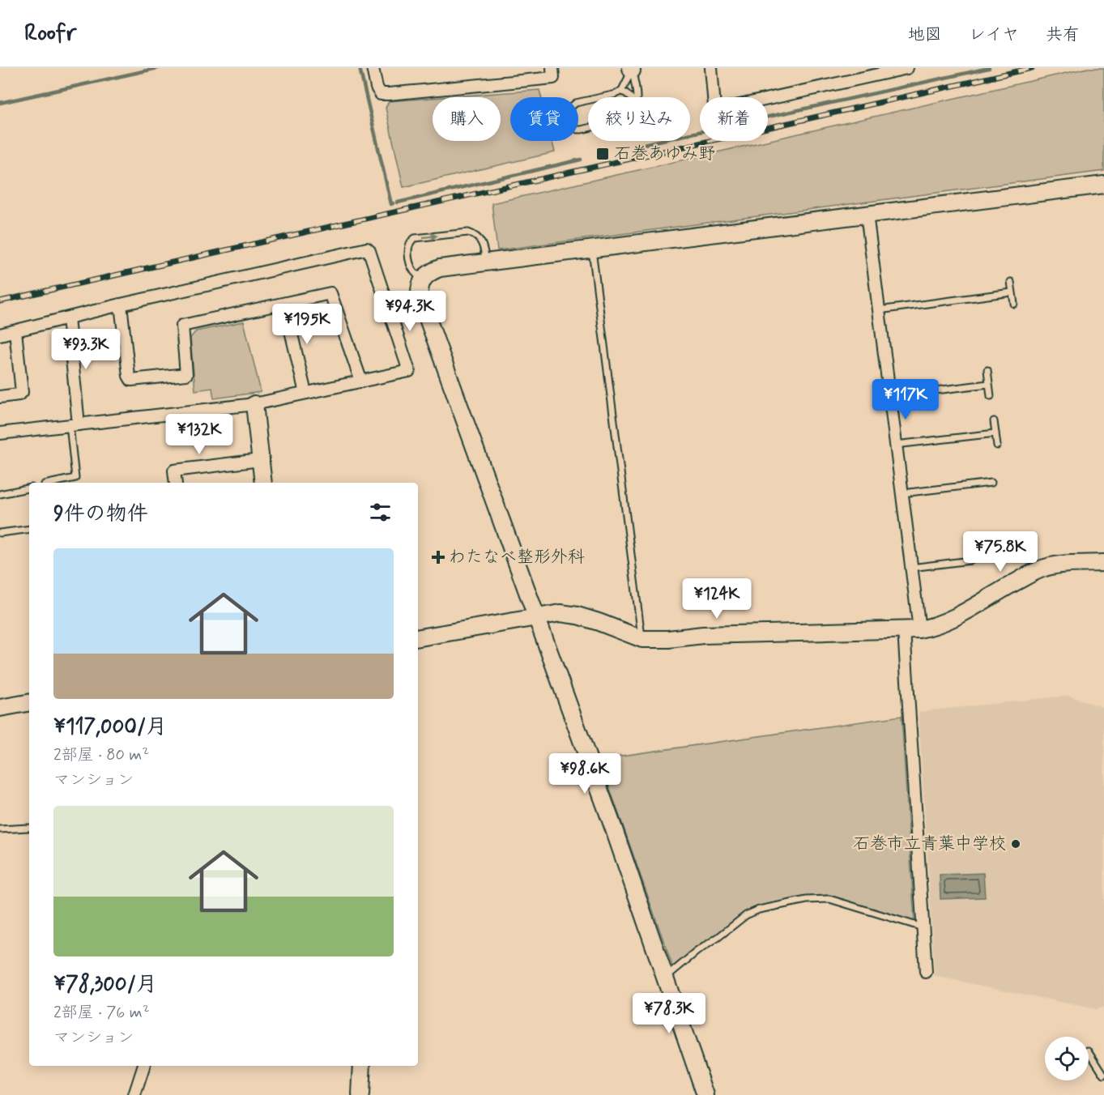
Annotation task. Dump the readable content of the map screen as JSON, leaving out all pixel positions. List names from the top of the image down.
{
  "places": {
    "transit": ["石巻あゆみ野"],
    "health": ["わたなべ整形外科"],
    "other": ["石巻市立青葉中学校"]
  },
  "page": {
    "header": "Roofr",
    "nav": ["地図", "レイヤ", "共有"],
    "chip": [
      "購入",
      "賃貸",
      "絞り込み",
      "新着"
    ],
    "price": [
      "¥94.3K",
      "¥195K",
      "¥93.3K",
      "¥117K",
      "¥132K",
      "¥75.8K",
      "¥124K",
      "¥98.6K",
      "¥78.3K"
    ],
    "heading": "9件の物件",
    "list": [
      {
        "name": "¥117,000/月",
        "note": "2部屋 · 80 m² · マンション"
      },
      {
        "name": "¥78,300/月",
        "note": "2部屋 · 76 m² · マンション"
      }
    ]
  }
}
